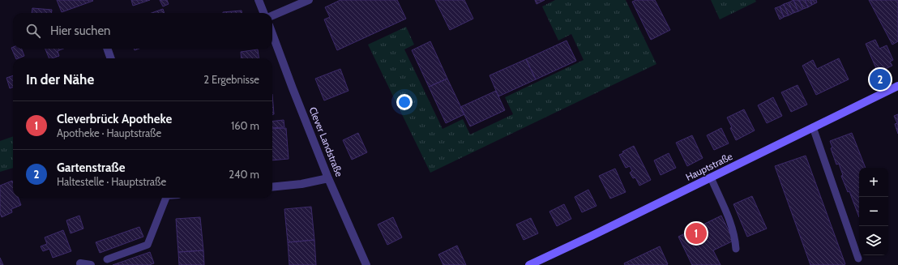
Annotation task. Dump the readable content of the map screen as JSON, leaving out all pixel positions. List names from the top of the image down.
{
  "streets": {
    "main road": ["Hauptstraße"],
    "street": ["Clever Landstraße"]
  },
  "page": {
    "search": "Hier suchen",
    "heading": ["In der Nähe", "2 Ergebnisse"],
    "pins": ["2", "1"],
    "list": [
      {
        "mark": "1",
        "name": "Cleverbrück Apotheke",
        "note": "Apotheke · Hauptstraße",
        "value": "160 m"
      },
      {
        "mark": "2",
        "name": "Gartenstraße",
        "note": "Haltestelle · Hauptstraße",
        "value": "240 m"
      }
    ],
    "map_buttons": ["+", "−"]
  }
}
